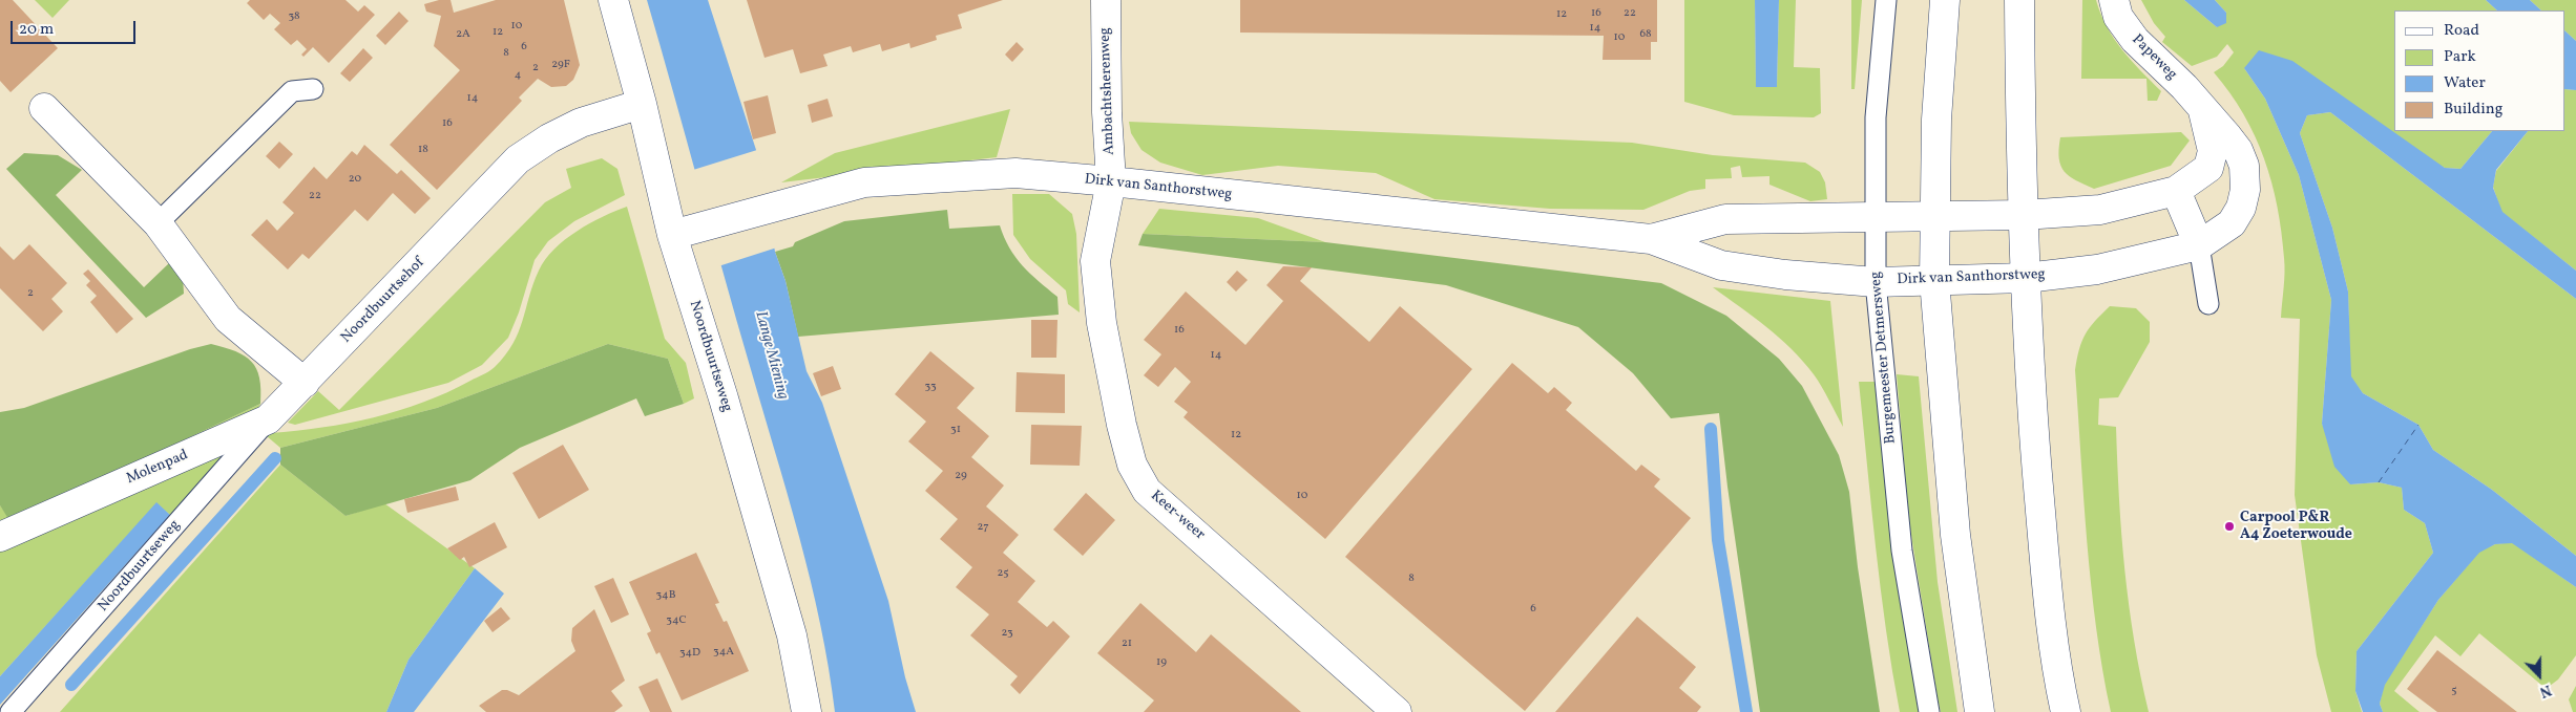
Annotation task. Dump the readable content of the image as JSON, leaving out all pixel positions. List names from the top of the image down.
{
  "streets": {
    "street": [
      "Papeweg",
      "Ambachtsherenweg",
      "Dirk van Santhorstweg",
      "Noordbuurtsehof",
      "Noordbuurtseweg",
      "Molenpad",
      "Keer-weer"
    ],
    "lane": ["Burgemeester Detmersweg"]
  },
  "crossings": [
    ["Papeweg", "Dirk van Santhorstweg"],
    ["Ambachtsherenweg", "Dirk van Santhorstweg"],
    ["Ambachtsherenweg", "Keer-weer"],
    ["Dirk van Santhorstweg", "Noordbuurtseweg"],
    ["Dirk van Santhorstweg", "Burgemeester Detmersweg"],
    ["Dirk van Santhorstweg", "Keer-weer"],
    ["Noordbuurtsehof", "Noordbuurtseweg"],
    ["Noordbuurtsehof", "Molenpad"],
    ["Noordbuurtseweg", "Molenpad"]
  ],
  "water": ["Lange Miening"],
  "places": ["Carpool P&R A4 Zoeterwoude"],
  "house_numbers": [
    "16",
    "22",
    "12",
    "38",
    "10",
    "14",
    "12",
    "2A",
    "68",
    "10",
    "6",
    "8",
    "29F",
    "2",
    "4",
    "14",
    "16",
    "18",
    "20",
    "22",
    "2",
    "16",
    "14",
    "33",
    "31",
    "12",
    "29",
    "10",
    "27",
    "25",
    "8",
    "34B",
    "6",
    "34C",
    "23",
    "21",
    "34A",
    "34D",
    "19",
    "5"
  ],
  "legend": [
    "Road",
    "Park",
    "Water",
    "Building"
  ],
  "scale_bar": "20 m",
  "north": "bottom"
}
